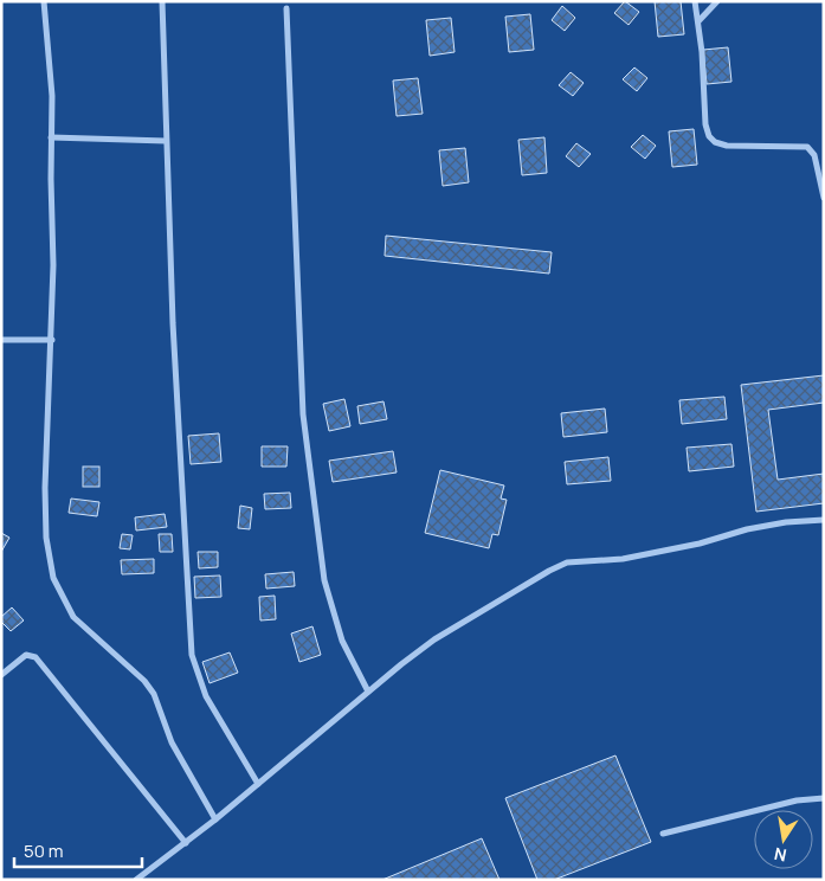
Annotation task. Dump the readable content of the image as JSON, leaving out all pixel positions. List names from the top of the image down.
{
  "scale_bar": "50 m",
  "north": "bottom"
}
